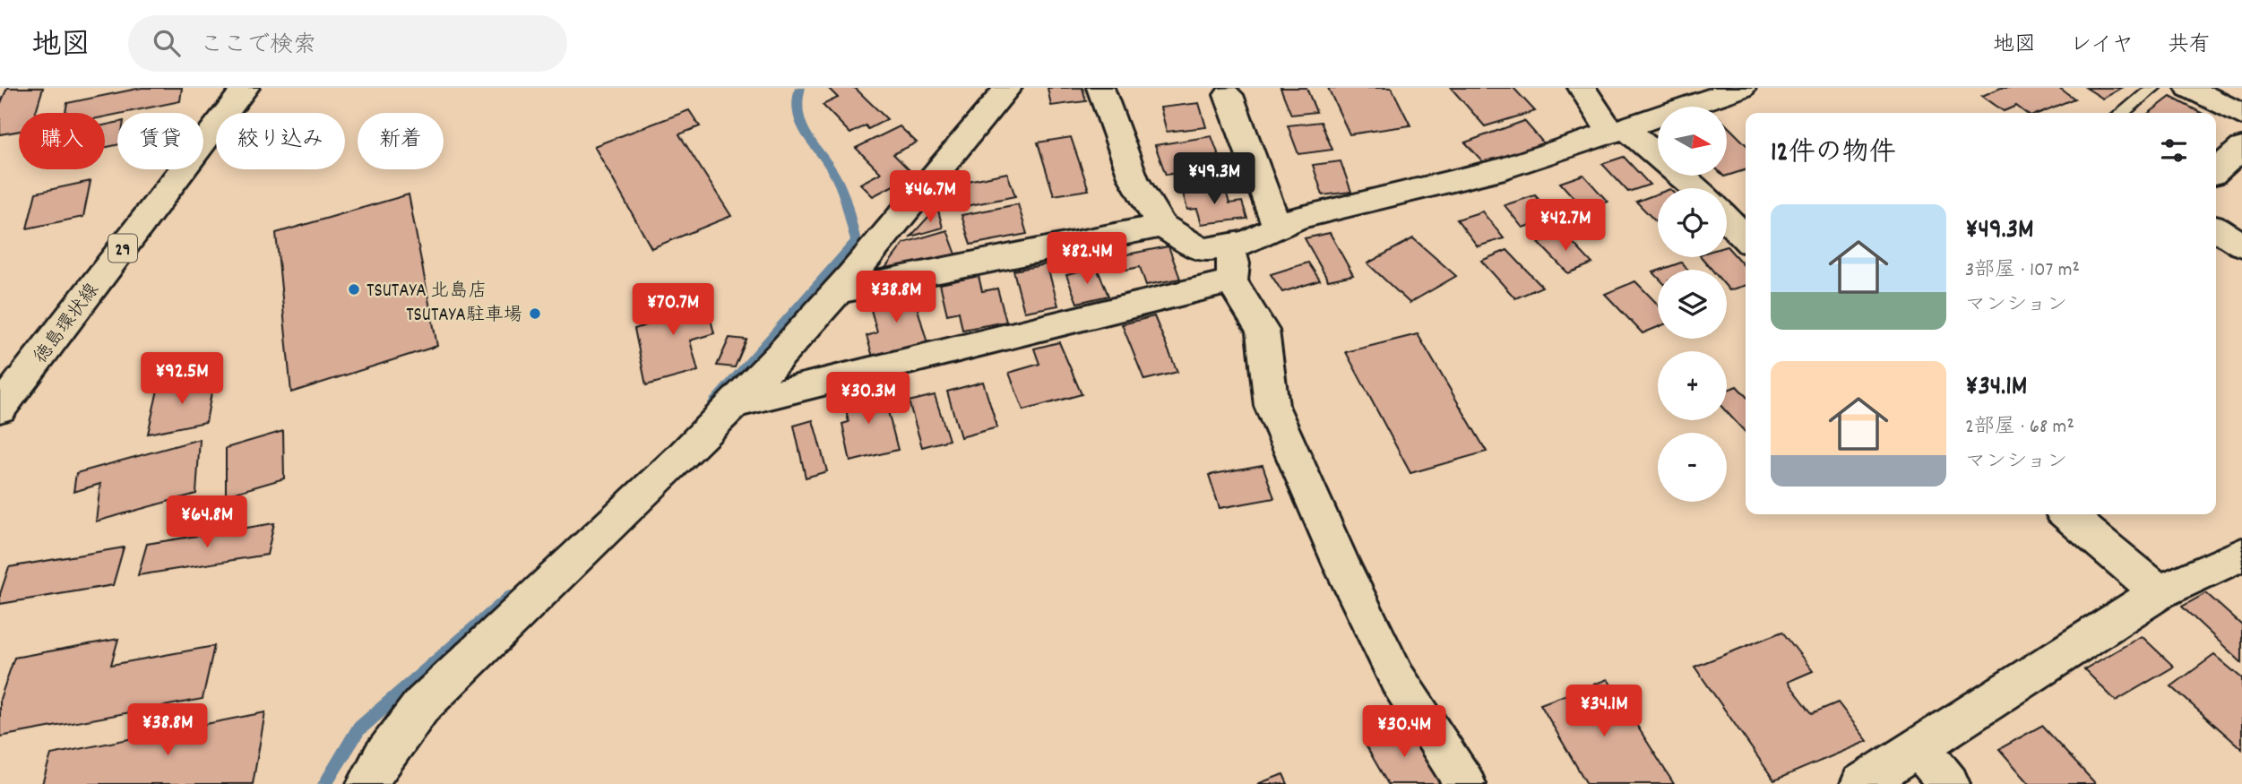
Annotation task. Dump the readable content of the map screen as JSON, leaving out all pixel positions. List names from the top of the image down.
{
  "streets": {
    "street": ["29", "徳島環状線"]
  },
  "places": ["TSUTAYA 北島店", "TSUTAYA駐車場"],
  "north": "right",
  "page": {
    "header": "地図",
    "search": "ここで検索",
    "nav": ["地図", "レイヤ", "共有"],
    "map_buttons": ["+", "−"],
    "chip": [
      "購入",
      "賃貸",
      "絞り込み",
      "新着"
    ],
    "heading": "12件の物件",
    "price": [
      "¥49.3M",
      "¥46.7M",
      "¥42.7M",
      "¥82.4M",
      "¥38.8M",
      "¥70.7M",
      "¥92.5M",
      "¥30.3M",
      "¥64.8M",
      "¥34.1M",
      "¥38.8M",
      "¥30.4M"
    ],
    "list": [
      {
        "name": "¥49.3M",
        "note": "3部屋 · 107 m² · マンション"
      },
      {
        "name": "¥34.1M",
        "note": "2部屋 · 68 m² · マンション"
      }
    ]
  }
}
